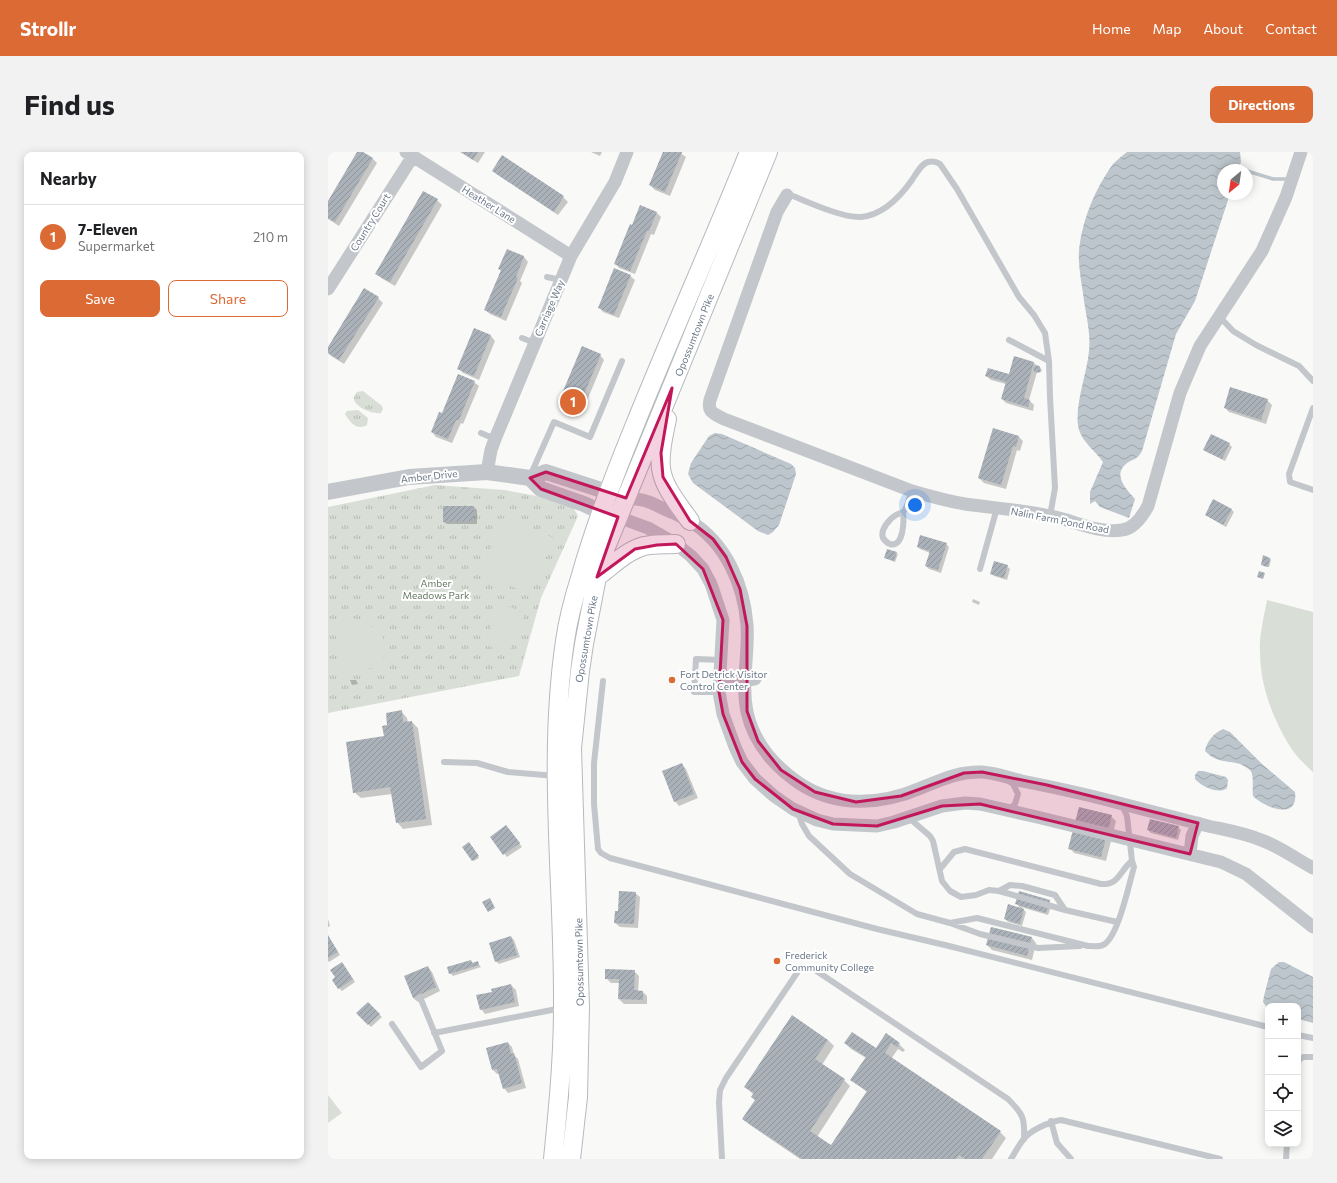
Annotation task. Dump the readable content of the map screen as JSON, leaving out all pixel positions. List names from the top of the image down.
{
  "streets": {
    "main road": ["Opossumtown Pike"],
    "street": [
      "Heather Lane",
      "Country Court",
      "Carriage Way",
      "Amber Drive",
      "Nalin Farm Pond Road"
    ]
  },
  "crossings": [
    ["Heather Lane", "Country Court"],
    ["Heather Lane", "Carriage Way"],
    ["Carriage Way", "Amber Drive"],
    ["Opossumtown Pike", "Amber Drive"]
  ],
  "parks": ["Amber Meadows Park"],
  "places": ["Fort Detrick Visitor Control Center", "Frederick Community College"],
  "north": "bottom left",
  "page": {
    "header": "Strollr",
    "nav": [
      "Home",
      "Map",
      "About",
      "Contact"
    ],
    "buttons": [
      "Directions",
      ["Save", "Share"]
    ],
    "title": "Find us",
    "heading": "Nearby",
    "list": [
      {
        "mark": "1",
        "name": "7-Eleven",
        "note": "Supermarket",
        "value": "210 m"
      }
    ],
    "pins": "1",
    "map_buttons": ["+", "−"]
  }
}
